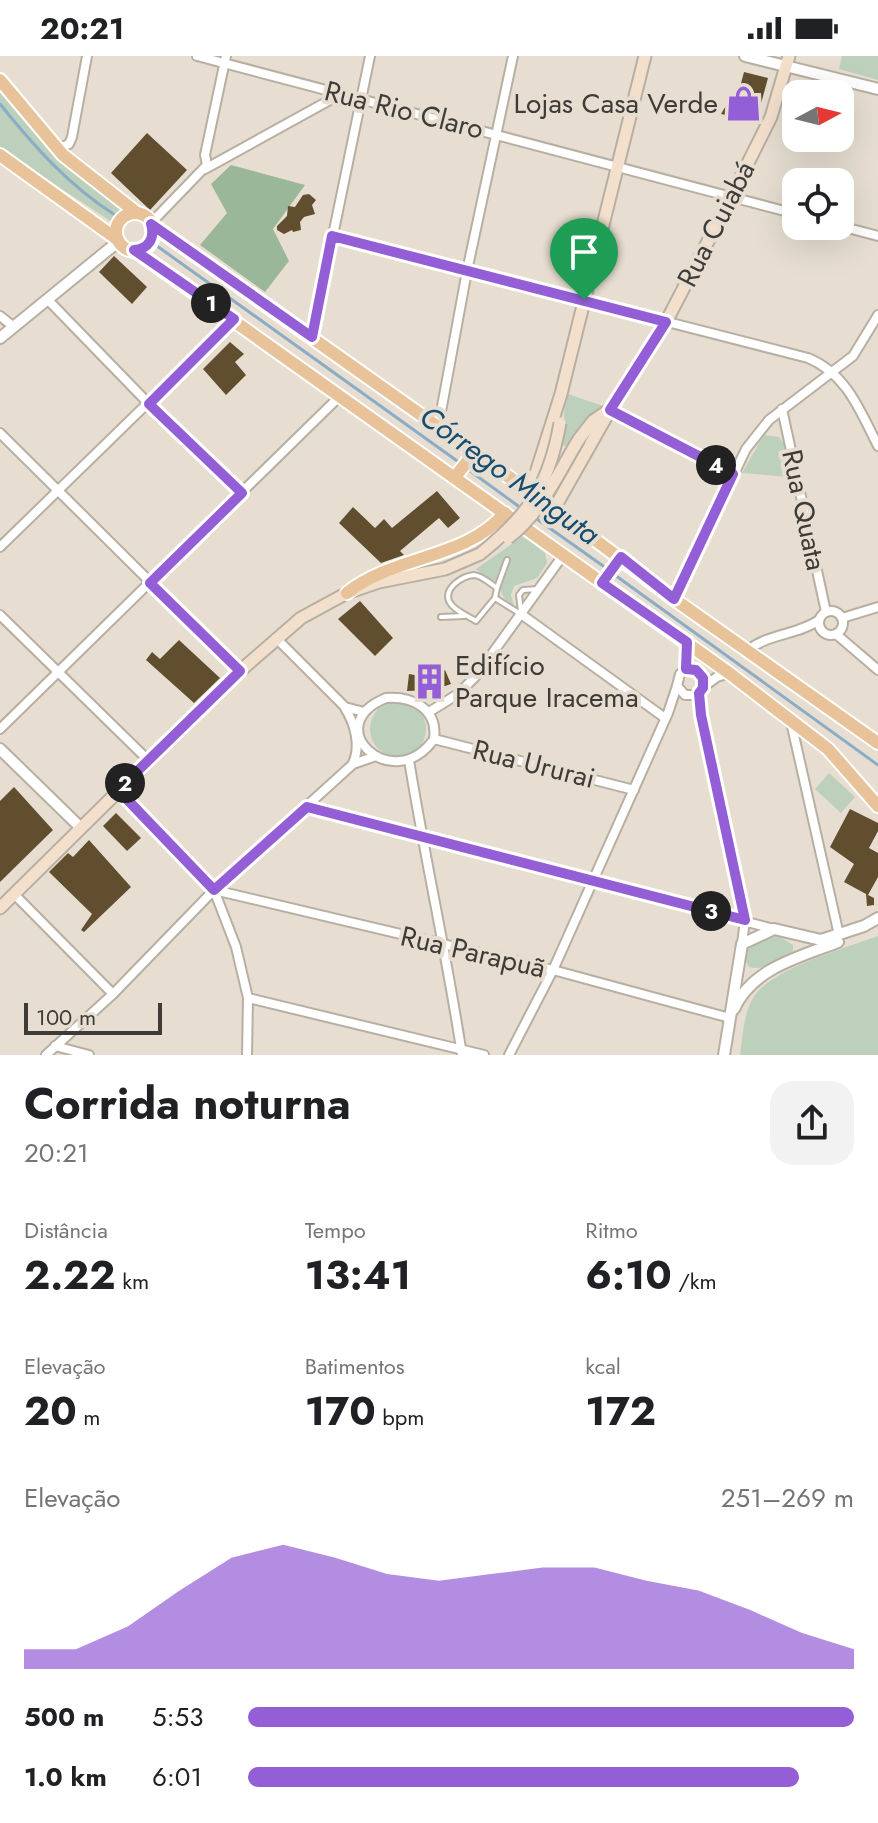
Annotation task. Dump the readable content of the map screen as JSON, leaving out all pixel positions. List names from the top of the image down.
{
  "streets": {
    "main road": ["Rua Cuiabá"],
    "street": [
      "Rua Rio Claro",
      "Rua Quata",
      "Rua Ururai",
      "Rua Parapuã"
    ]
  },
  "crossings": [
    ["Rua Rio Claro", "Rua Cuiabá"]
  ],
  "water": ["Córrego Minguta"],
  "places": {
    "shop": ["Lojas Casa Verde"],
    "building": ["Edifício Parque Iracema"]
  },
  "scale_bar": "100 m",
  "north": "right",
  "page": {
    "status": "20:21",
    "pins": [
      "1",
      "4",
      "2",
      "3"
    ],
    "scale": "100 m",
    "heading": ["Corrida noturna", "20:21"],
    "stats": [
      ["Distância", "2.22 km"],
      ["Tempo", "13:41"],
      ["Ritmo", "6:10 /km"],
      ["Elevação", "20 m"],
      ["Batimentos", "170 bpm"],
      ["kcal", "172"]
    ],
    "chart": ["Elevação", "251–269 m"],
    "list": [
      {
        "name": "500 m",
        "note": "5:53"
      },
      {
        "name": "1.0 km",
        "note": "6:01"
      }
    ]
  }
}
